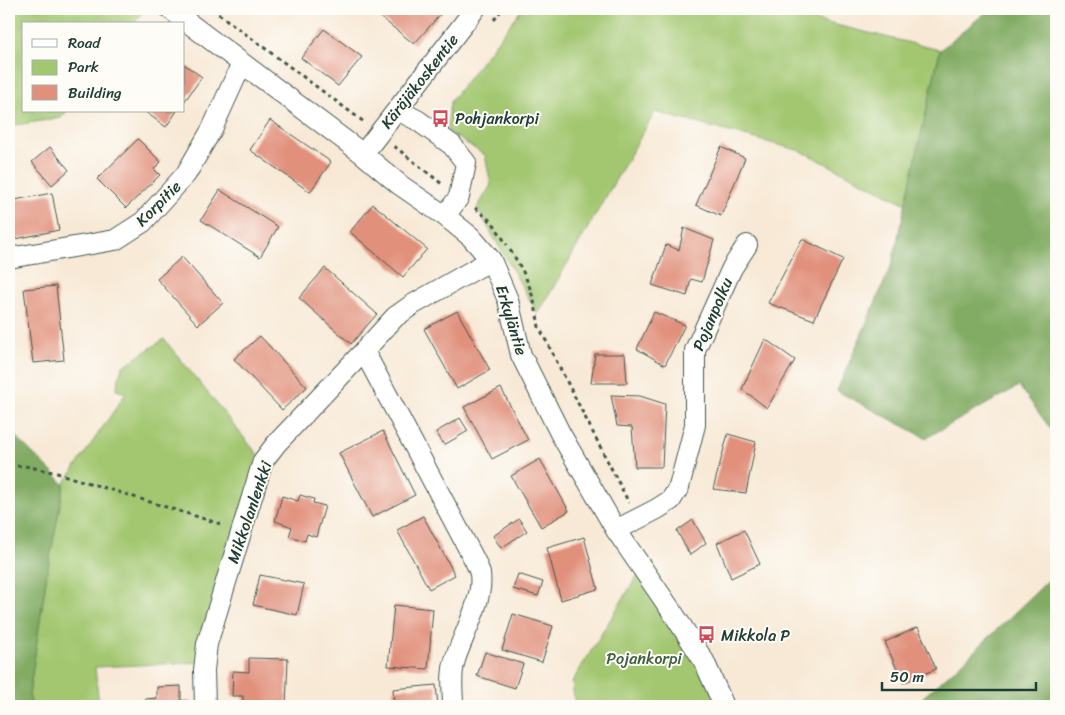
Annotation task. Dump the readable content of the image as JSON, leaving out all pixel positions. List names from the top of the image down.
{
  "streets": {
    "street": [
      "Käräjäkoskentie",
      "Korpitie",
      "Pojanpolku",
      "Erkyläntie",
      "Mikkolanlenkki"
    ]
  },
  "crossings": [
    ["Käräjäkoskentie", "Erkyläntie"],
    ["Korpitie", "Erkyläntie"],
    ["Pojanpolku", "Erkyläntie"],
    ["Erkyläntie", "Mikkolanlenkki"]
  ],
  "parks": ["Pojankorpi"],
  "places": {
    "bus stop": ["Pohjankorpi", "Mikkola P"]
  },
  "legend": ["Road", "Park", "Building"],
  "scale_bar": "50 m"
}
